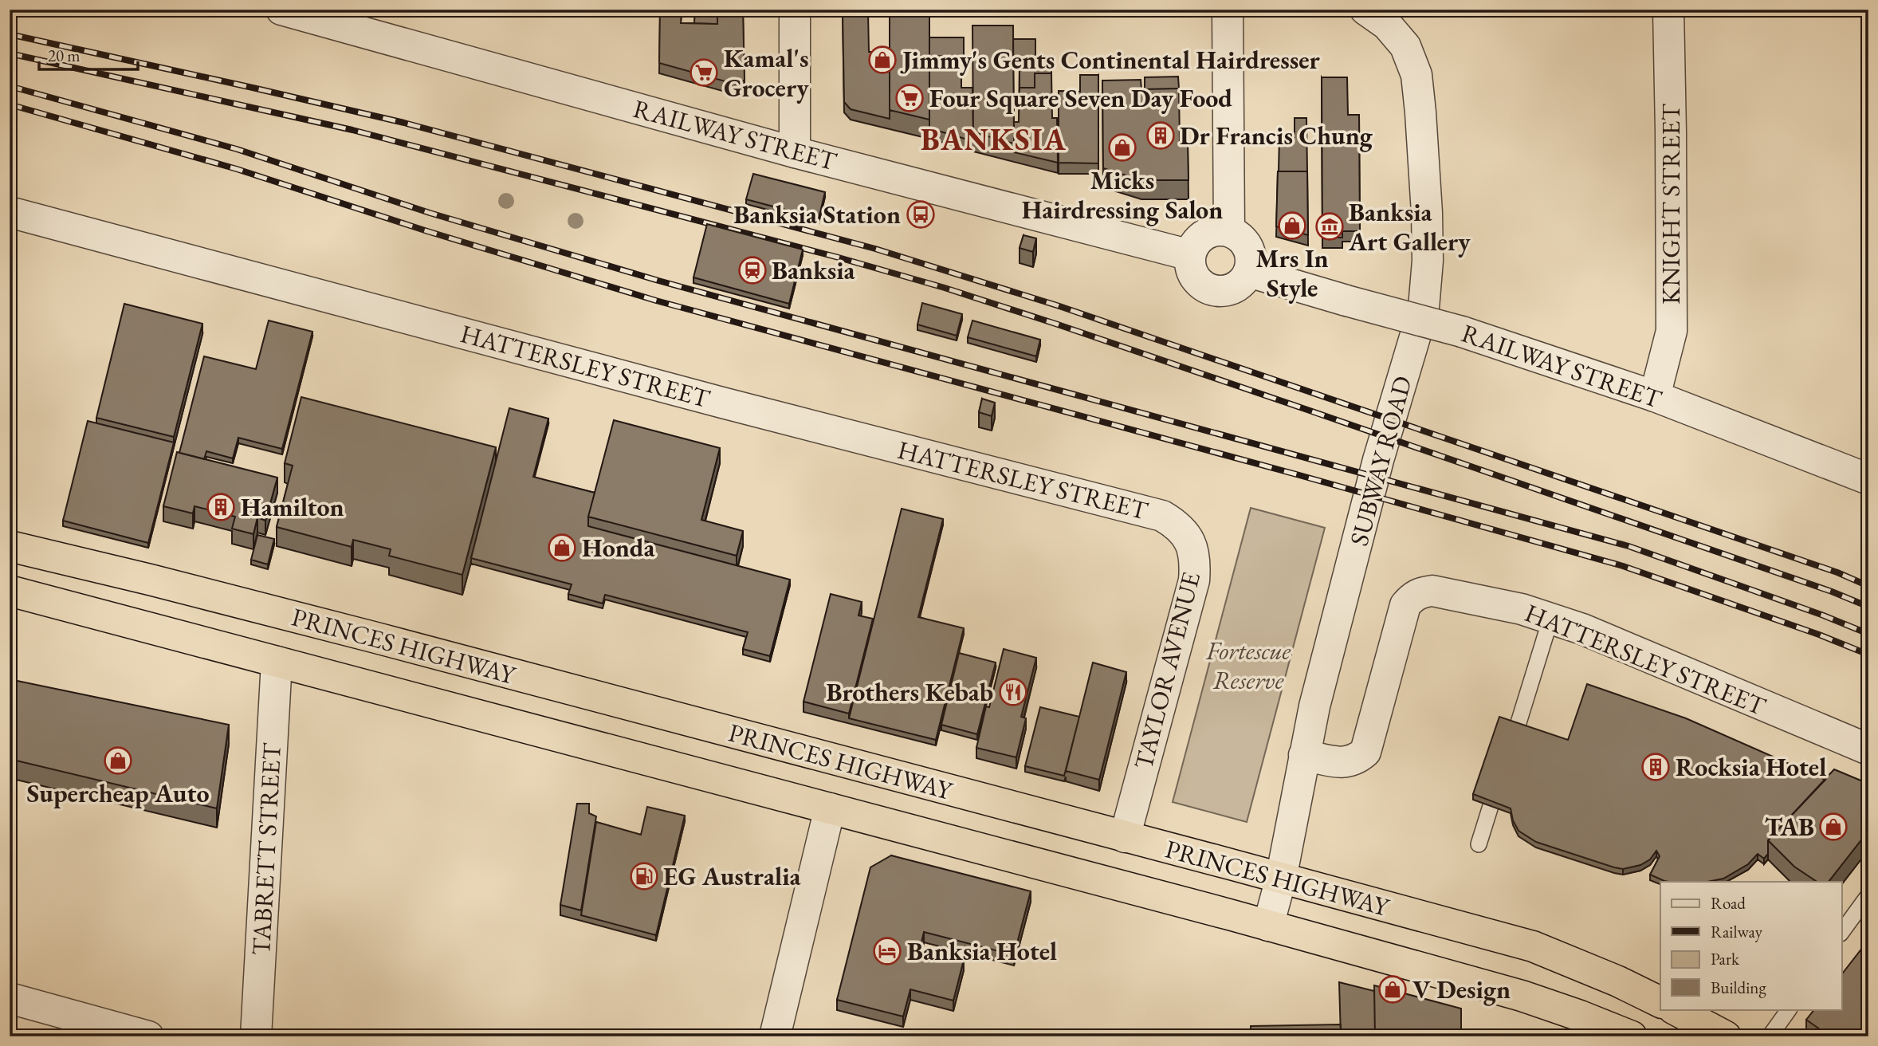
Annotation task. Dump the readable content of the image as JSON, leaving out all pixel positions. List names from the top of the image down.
{
  "streets": {
    "highway": ["PRINCES HIGHWAY"],
    "street": [
      "RAILWAY STREET",
      "KNIGHT STREET",
      "HATTERSLEY STREET",
      "SUBWAY ROAD",
      "TAYLOR AVENUE",
      "TABRETT STREET"
    ]
  },
  "crossings": [
    ["RAILWAY STREET", "KNIGHT STREET"],
    ["HATTERSLEY STREET", "SUBWAY ROAD"],
    ["HATTERSLEY STREET", "TAYLOR AVENUE"],
    ["SUBWAY ROAD", "PRINCES HIGHWAY"],
    ["PRINCES HIGHWAY", "TAYLOR AVENUE"],
    ["PRINCES HIGHWAY", "TABRETT STREET"]
  ],
  "districts": ["BANKSIA"],
  "parks": ["Fortescue Reserve"],
  "places": {
    "shop": [
      "Jimmy's Gents Continental Hairdresser",
      "Micks Hairdressing Salon",
      "Mrs In Style",
      "Honda",
      "Supercheap Auto",
      "TAB",
      "V Design"
    ],
    "supermarket": ["Kamal's Grocery", "Four Square Seven Day Food"],
    "building": ["Dr Francis Chung", "Hamilton", "Rocksia Hotel"],
    "bus stop": ["Banksia Station"],
    "museum": ["Banksia Art Gallery"],
    "station": ["Banksia"],
    "restaurant": ["Brothers Kebab"],
    "fuel station": ["EG Australia"],
    "hotel": ["Banksia Hotel"]
  },
  "legend": [
    "Road",
    "Railway",
    "Park",
    "Building"
  ],
  "scale_bar": "20 m"
}
